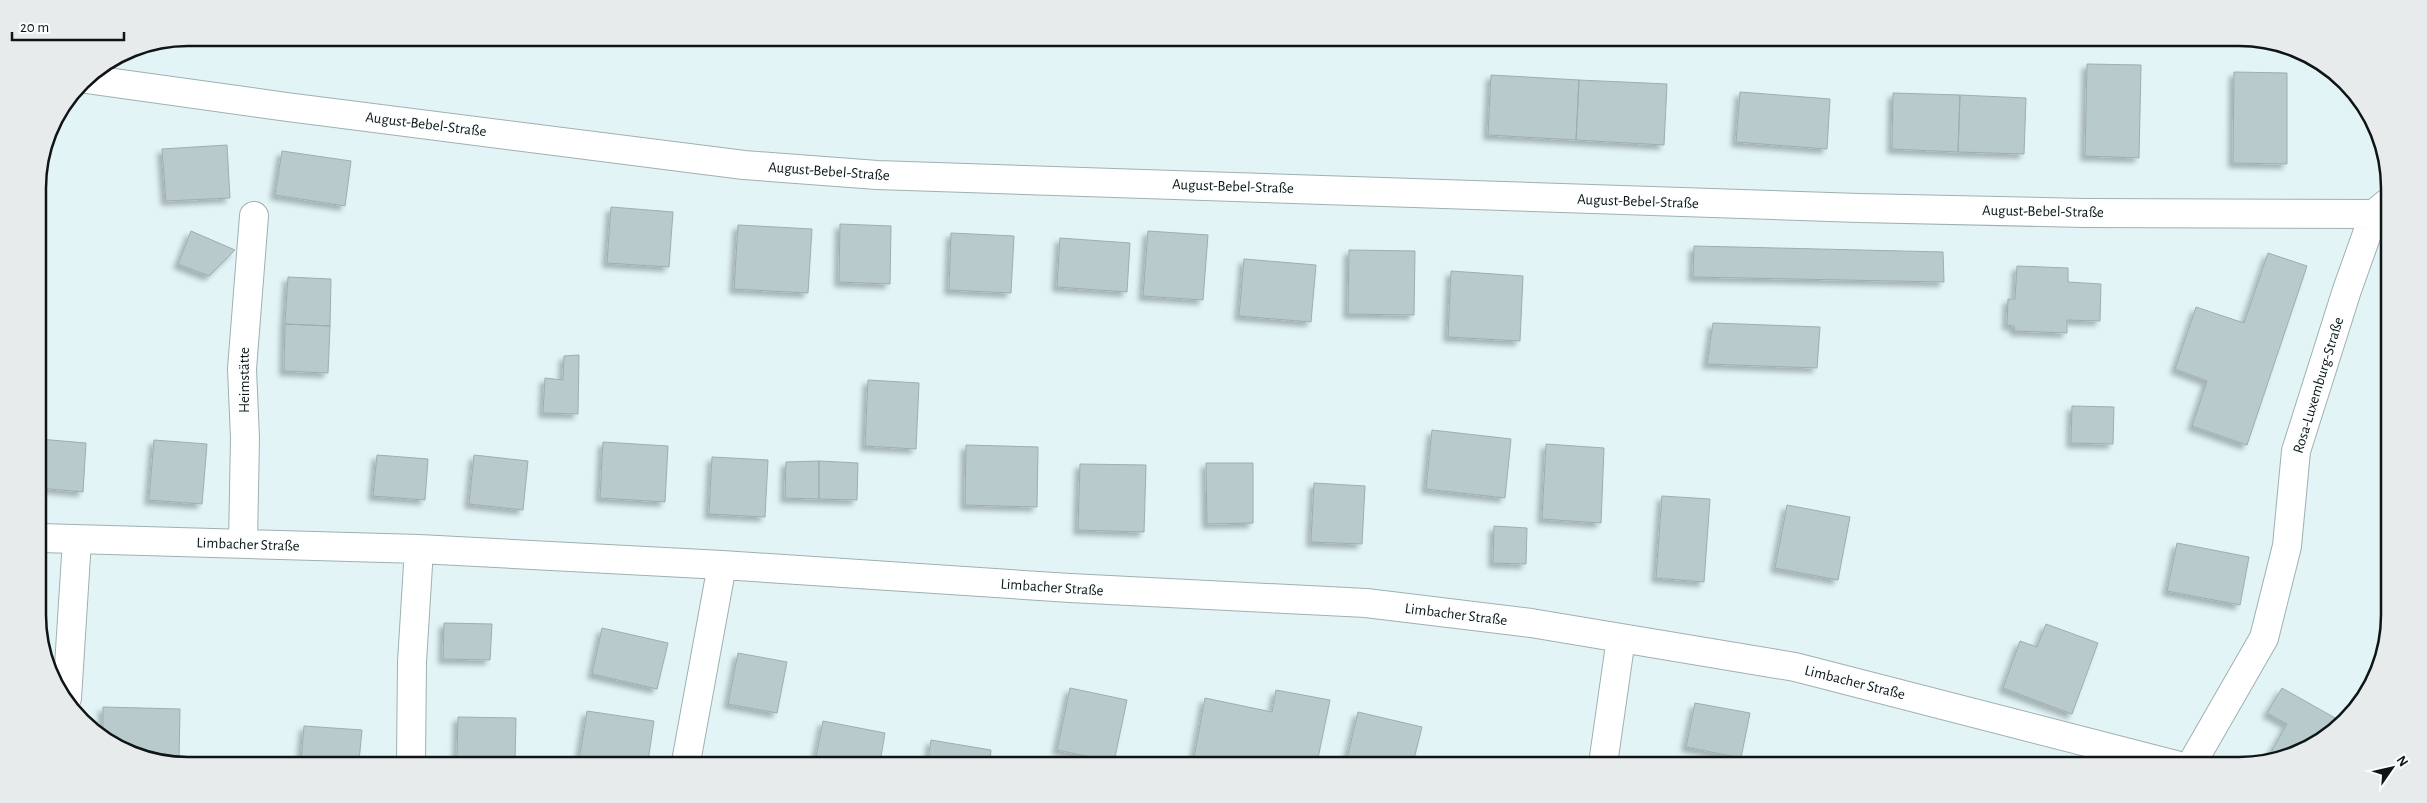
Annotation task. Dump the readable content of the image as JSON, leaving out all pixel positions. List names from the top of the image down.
{
  "streets": {
    "street": [
      "August-Bebel-Straße",
      "Heimstätte",
      "Rosa-Luxemburg-Straße",
      "Limbacher Straße"
    ]
  },
  "crossings": [
    ["Heimstätte", "Limbacher Straße"]
  ],
  "scale_bar": "20 m",
  "north": "top right"
}
